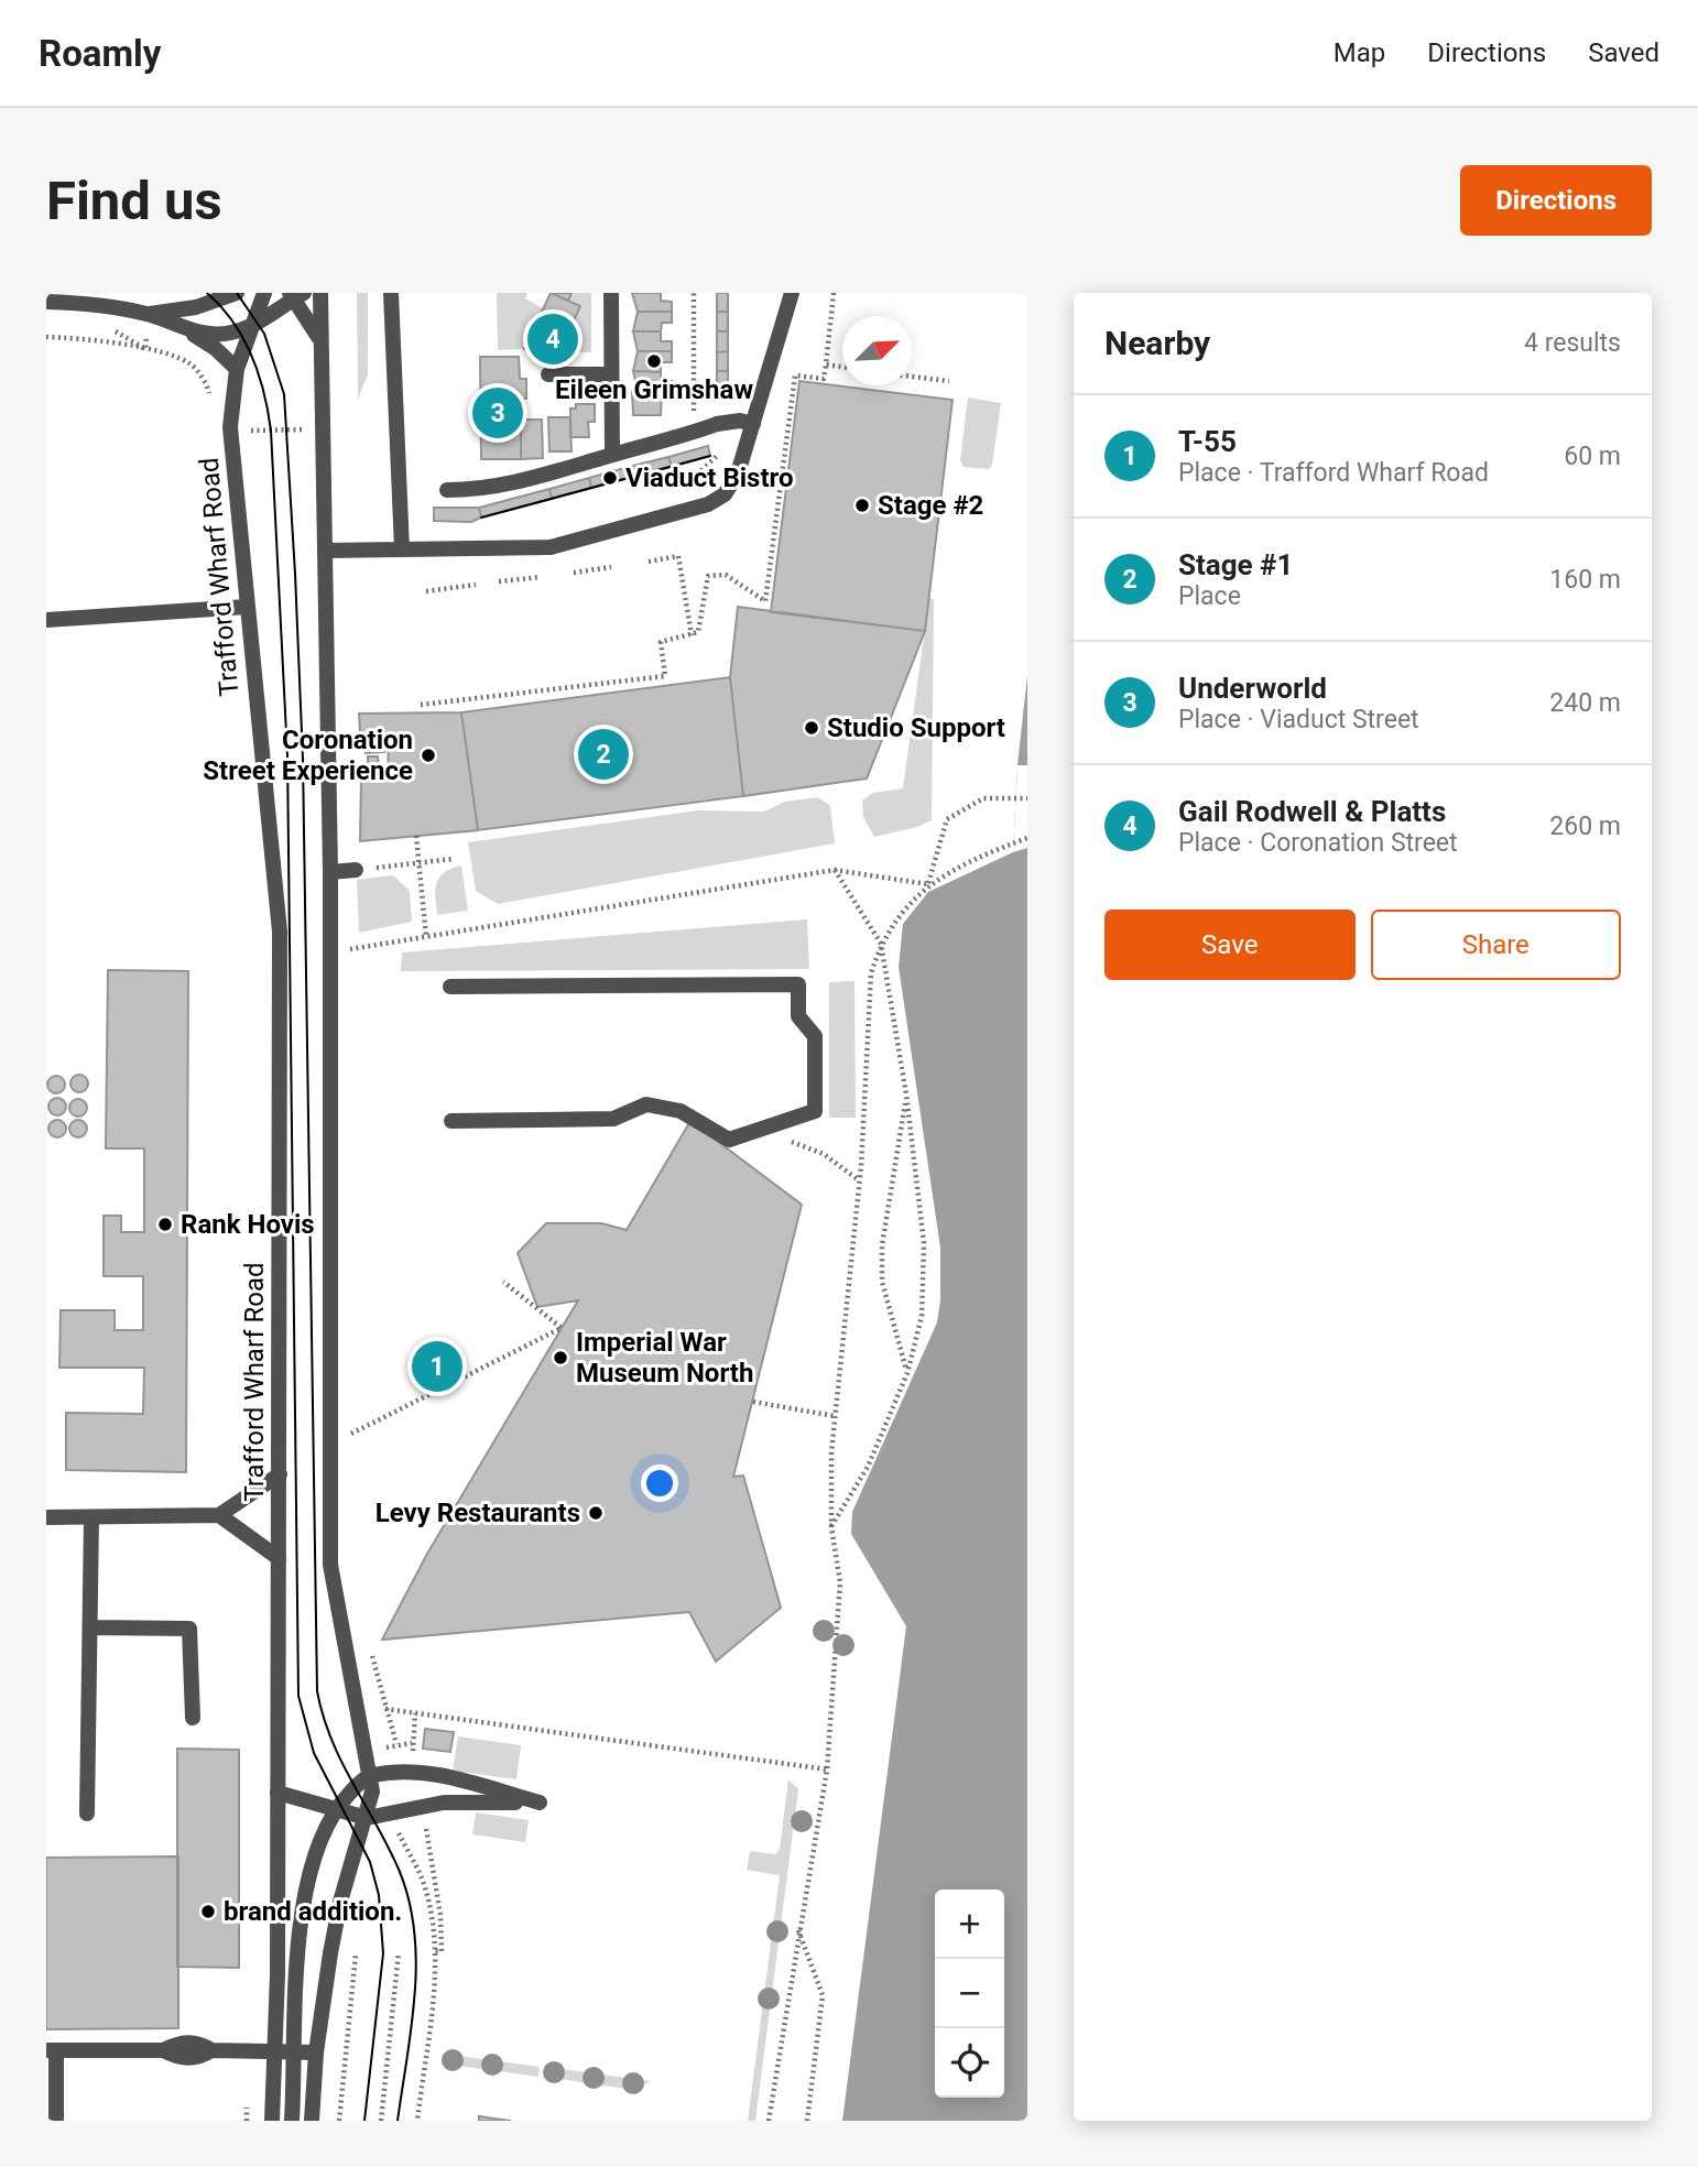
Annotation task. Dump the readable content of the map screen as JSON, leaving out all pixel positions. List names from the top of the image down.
{
  "streets": {
    "street": ["Trafford Wharf Road"]
  },
  "places": [
    "Eileen Grimshaw",
    "Viaduct Bistro",
    "Stage #2",
    "Studio Support",
    "Coronation Street Experience",
    "Rank Hovis",
    "Imperial War Museum North",
    "Levy Restaurants",
    "brand addition."
  ],
  "north": "top right",
  "page": {
    "header": "Roamly",
    "nav": ["Map", "Directions", "Saved"],
    "buttons": [
      "Directions",
      ["Save", "Share"]
    ],
    "title": "Find us",
    "heading": ["Nearby", "4 results"],
    "pins": [
      "4",
      "3",
      "2",
      "1"
    ],
    "list": [
      {
        "mark": "1",
        "name": "T-55",
        "note": "Place · Trafford Wharf Road",
        "value": "60 m"
      },
      {
        "mark": "2",
        "name": "Stage #1",
        "note": "Place",
        "value": "160 m"
      },
      {
        "mark": "3",
        "name": "Underworld",
        "note": "Place · Viaduct Street",
        "value": "240 m"
      },
      {
        "mark": "4",
        "name": "Gail Rodwell & Platts",
        "note": "Place · Coronation Street",
        "value": "260 m"
      }
    ],
    "map_buttons": ["+", "−"]
  }
}
